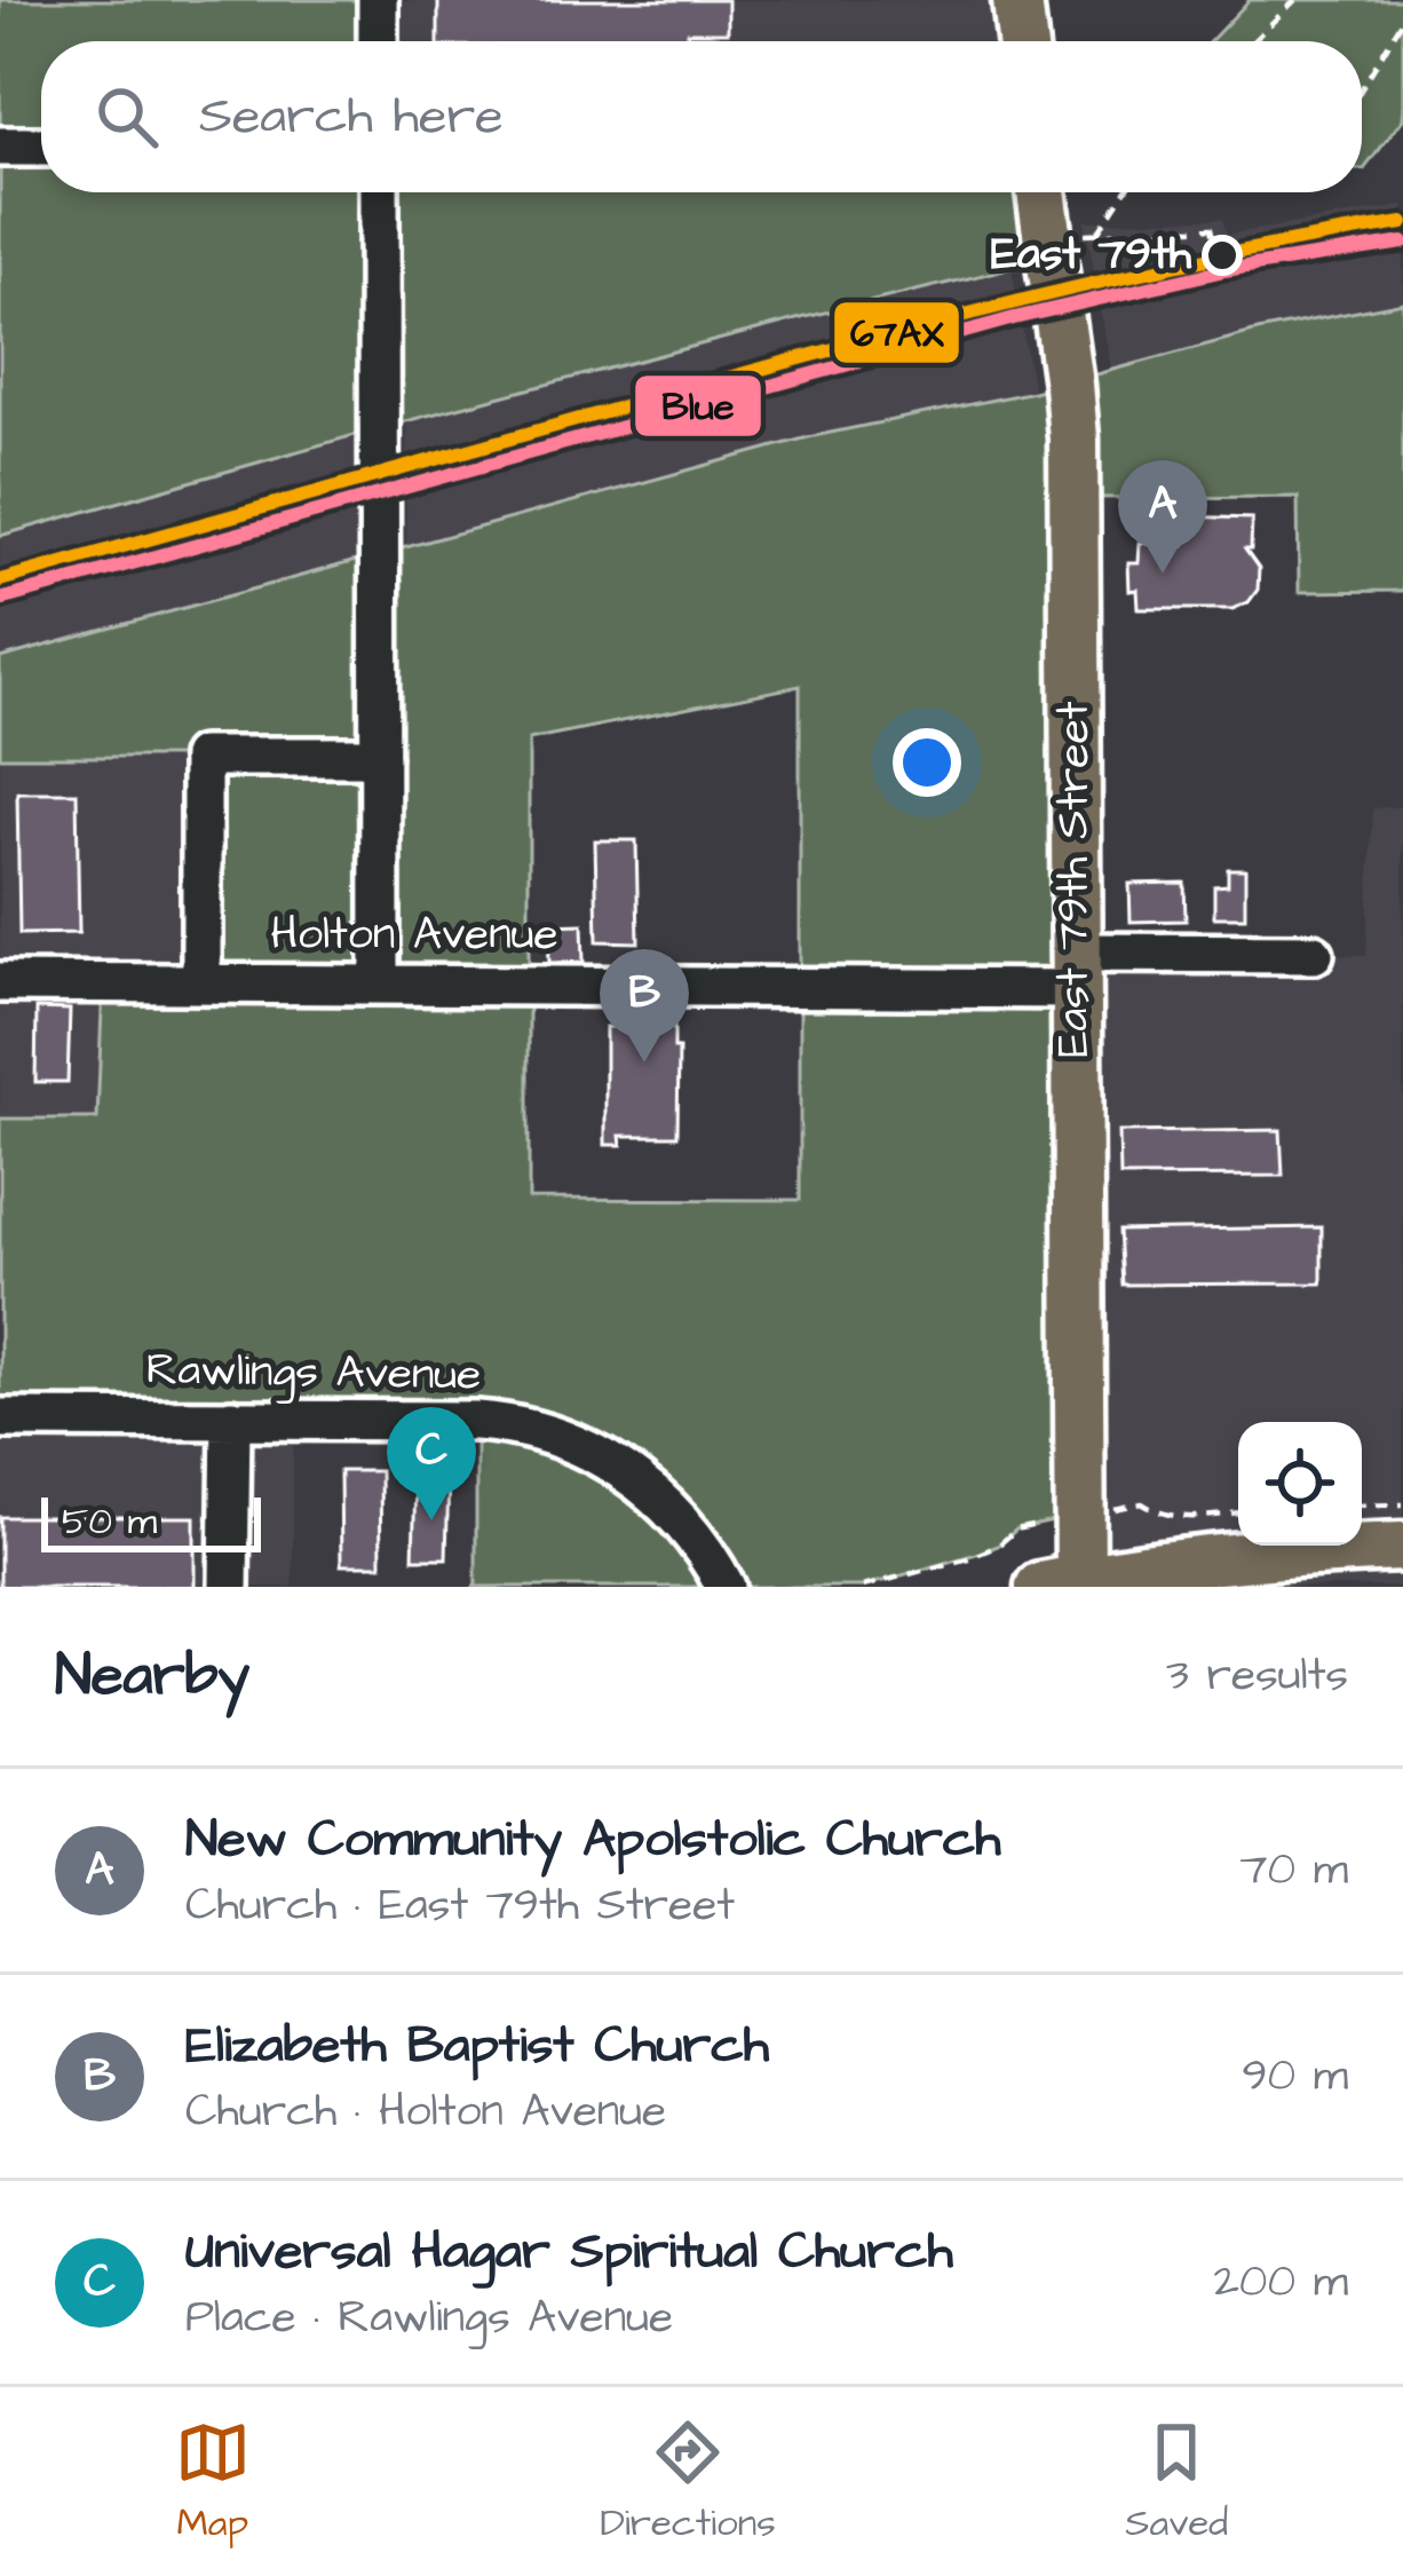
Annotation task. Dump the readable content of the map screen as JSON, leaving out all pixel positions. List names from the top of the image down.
{
  "streets": {
    "main road": ["East 79th Street"],
    "street": ["Holton Avenue", "Rawlings Avenue"]
  },
  "crossings": [
    ["East 79th Street", "Holton Avenue"]
  ],
  "places": ["East 79th"],
  "lines": ["transit line 67AX", "transit line Blue"],
  "scale_bar": "50 m",
  "page": {
    "search": "Search here",
    "pins": ["A", "B", "C"],
    "scale": "50 m",
    "heading": ["Nearby", "3 results"],
    "list": [
      {
        "mark": "A",
        "name": "New Community Apolstolic Church",
        "note": "Church · East 79th Street",
        "value": "70 m"
      },
      {
        "mark": "B",
        "name": "Elizabeth Baptist Church",
        "note": "Church · Holton Avenue",
        "value": "90 m"
      },
      {
        "mark": "C",
        "name": "Universal Hagar Spiritual Church",
        "note": "Place · Rawlings Avenue",
        "value": "200 m"
      }
    ],
    "nav": ["Map", "Directions", "Saved"]
  }
}
